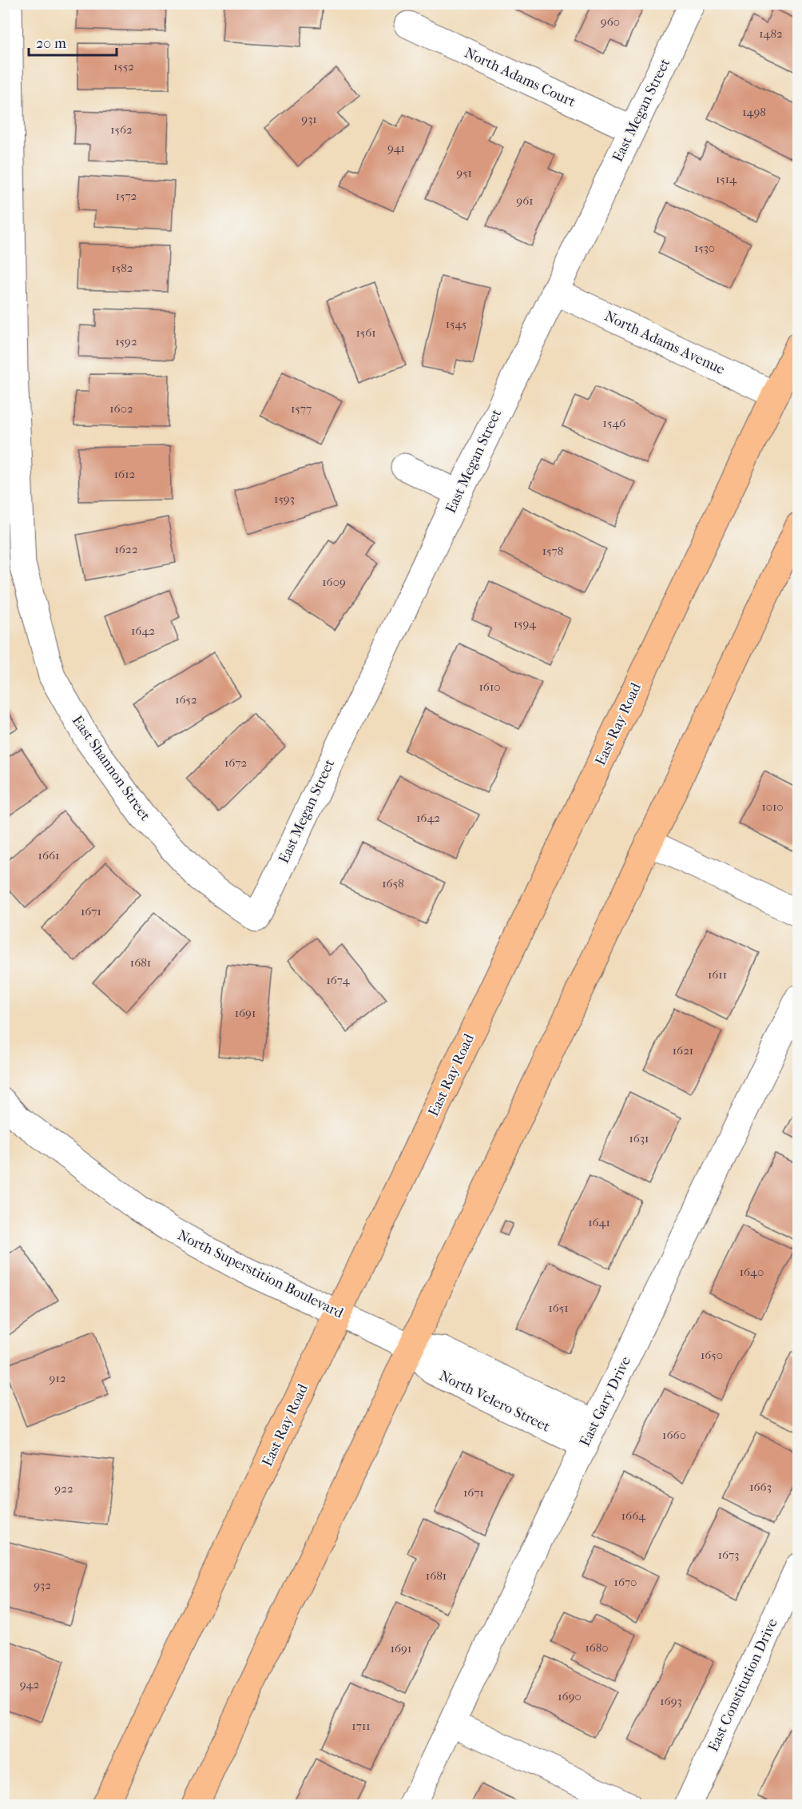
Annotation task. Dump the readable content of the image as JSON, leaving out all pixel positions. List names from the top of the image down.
{
  "streets": {
    "main road": ["East Ray Road"],
    "street": [
      "North Adams Court",
      "East Megan Street",
      "North Adams Avenue",
      "East Shannon Street",
      "North Superstition Boulevard",
      "North Velero Street",
      "East Gary Drive",
      "East Constitution Drive"
    ]
  },
  "crossings": [
    ["North Adams Court", "East Megan Street"],
    ["East Megan Street", "North Adams Avenue"],
    ["East Megan Street", "East Shannon Street"],
    ["North Adams Avenue", "East Ray Road"],
    ["East Ray Road", "North Superstition Boulevard"],
    ["North Superstition Boulevard", "North Velero Street"],
    ["North Velero Street", "East Gary Drive"]
  ],
  "house_numbers": [
    "960",
    "1482",
    "1552",
    "1498",
    "931",
    "1562",
    "941",
    "951",
    "1514",
    "1572",
    "961",
    "1530",
    "1582",
    "1545",
    "1561",
    "1592",
    "1602",
    "1577",
    "1546",
    "1612",
    "1593",
    "1622",
    "1578",
    "1609",
    "1594",
    "1642",
    "1610",
    "1652",
    "1672",
    "1010",
    "1642",
    "1661",
    "1658",
    "1671",
    "1681",
    "1611",
    "1674",
    "1691",
    "1621",
    "1631",
    "1641",
    "1640",
    "1651",
    "1650",
    "912",
    "1660",
    "1663",
    "922",
    "1671",
    "1664",
    "1673",
    "1681",
    "1670",
    "932",
    "1680",
    "1691",
    "942",
    "1690",
    "1693",
    "1711"
  ],
  "scale_bar": "20 m"
}
